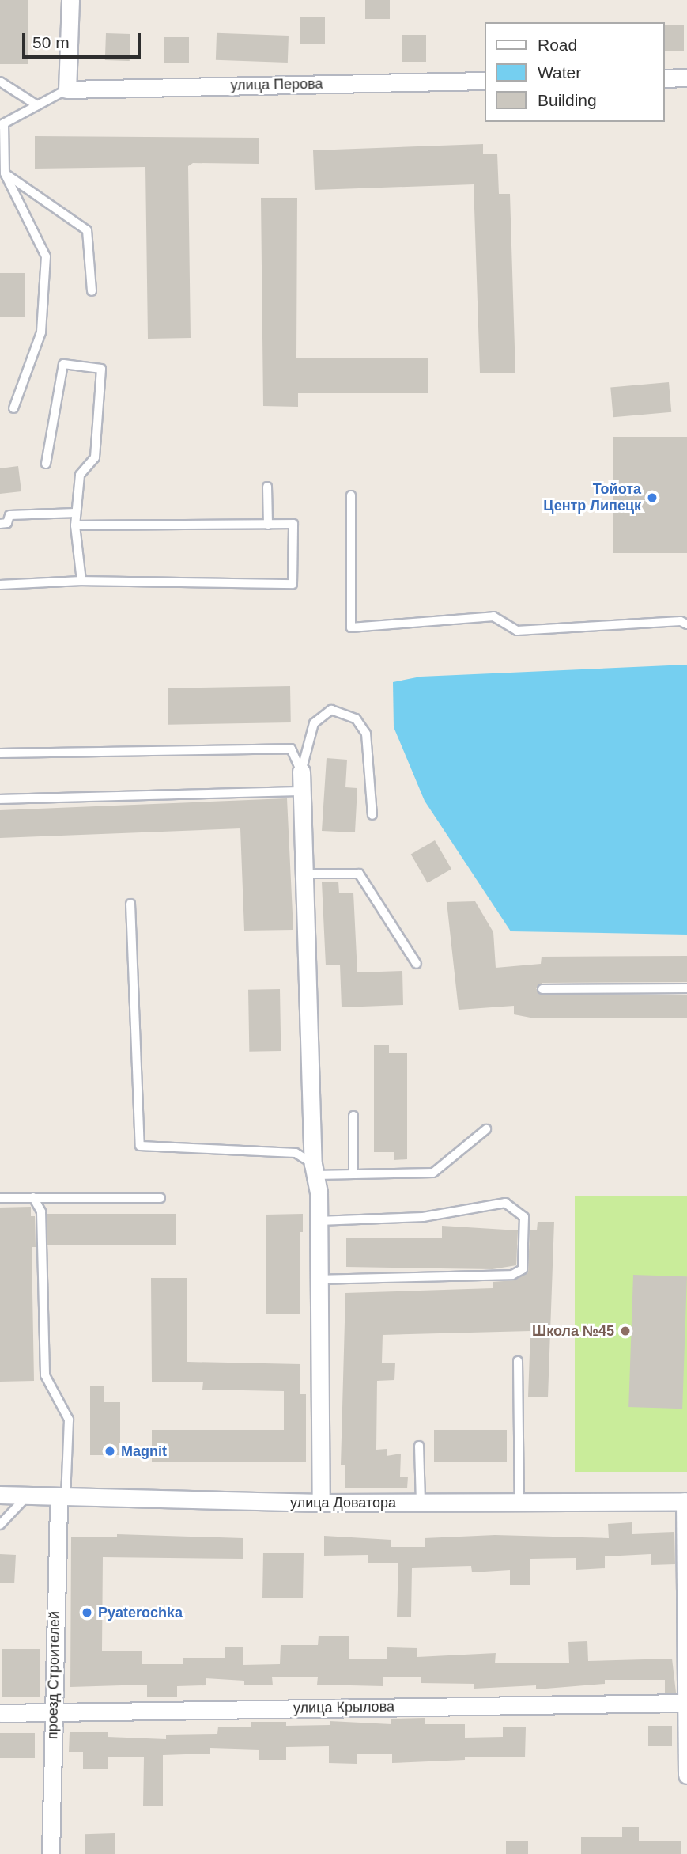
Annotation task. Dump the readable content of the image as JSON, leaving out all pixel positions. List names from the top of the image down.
{
  "streets": {
    "street": [
      "улица Перова",
      "улица Доватора",
      "проезд Строителей",
      "улица Крылова"
    ]
  },
  "crossings": [
    ["улица Доватора", "проезд Строителей"],
    ["проезд Строителей", "улица Крылова"]
  ],
  "places": [
    "Тойота Центр Липецк",
    "Школа №45",
    "Magnit",
    "Pyaterochka"
  ],
  "legend": ["Road", "Water", "Building"],
  "scale_bar": "50 m"
}
